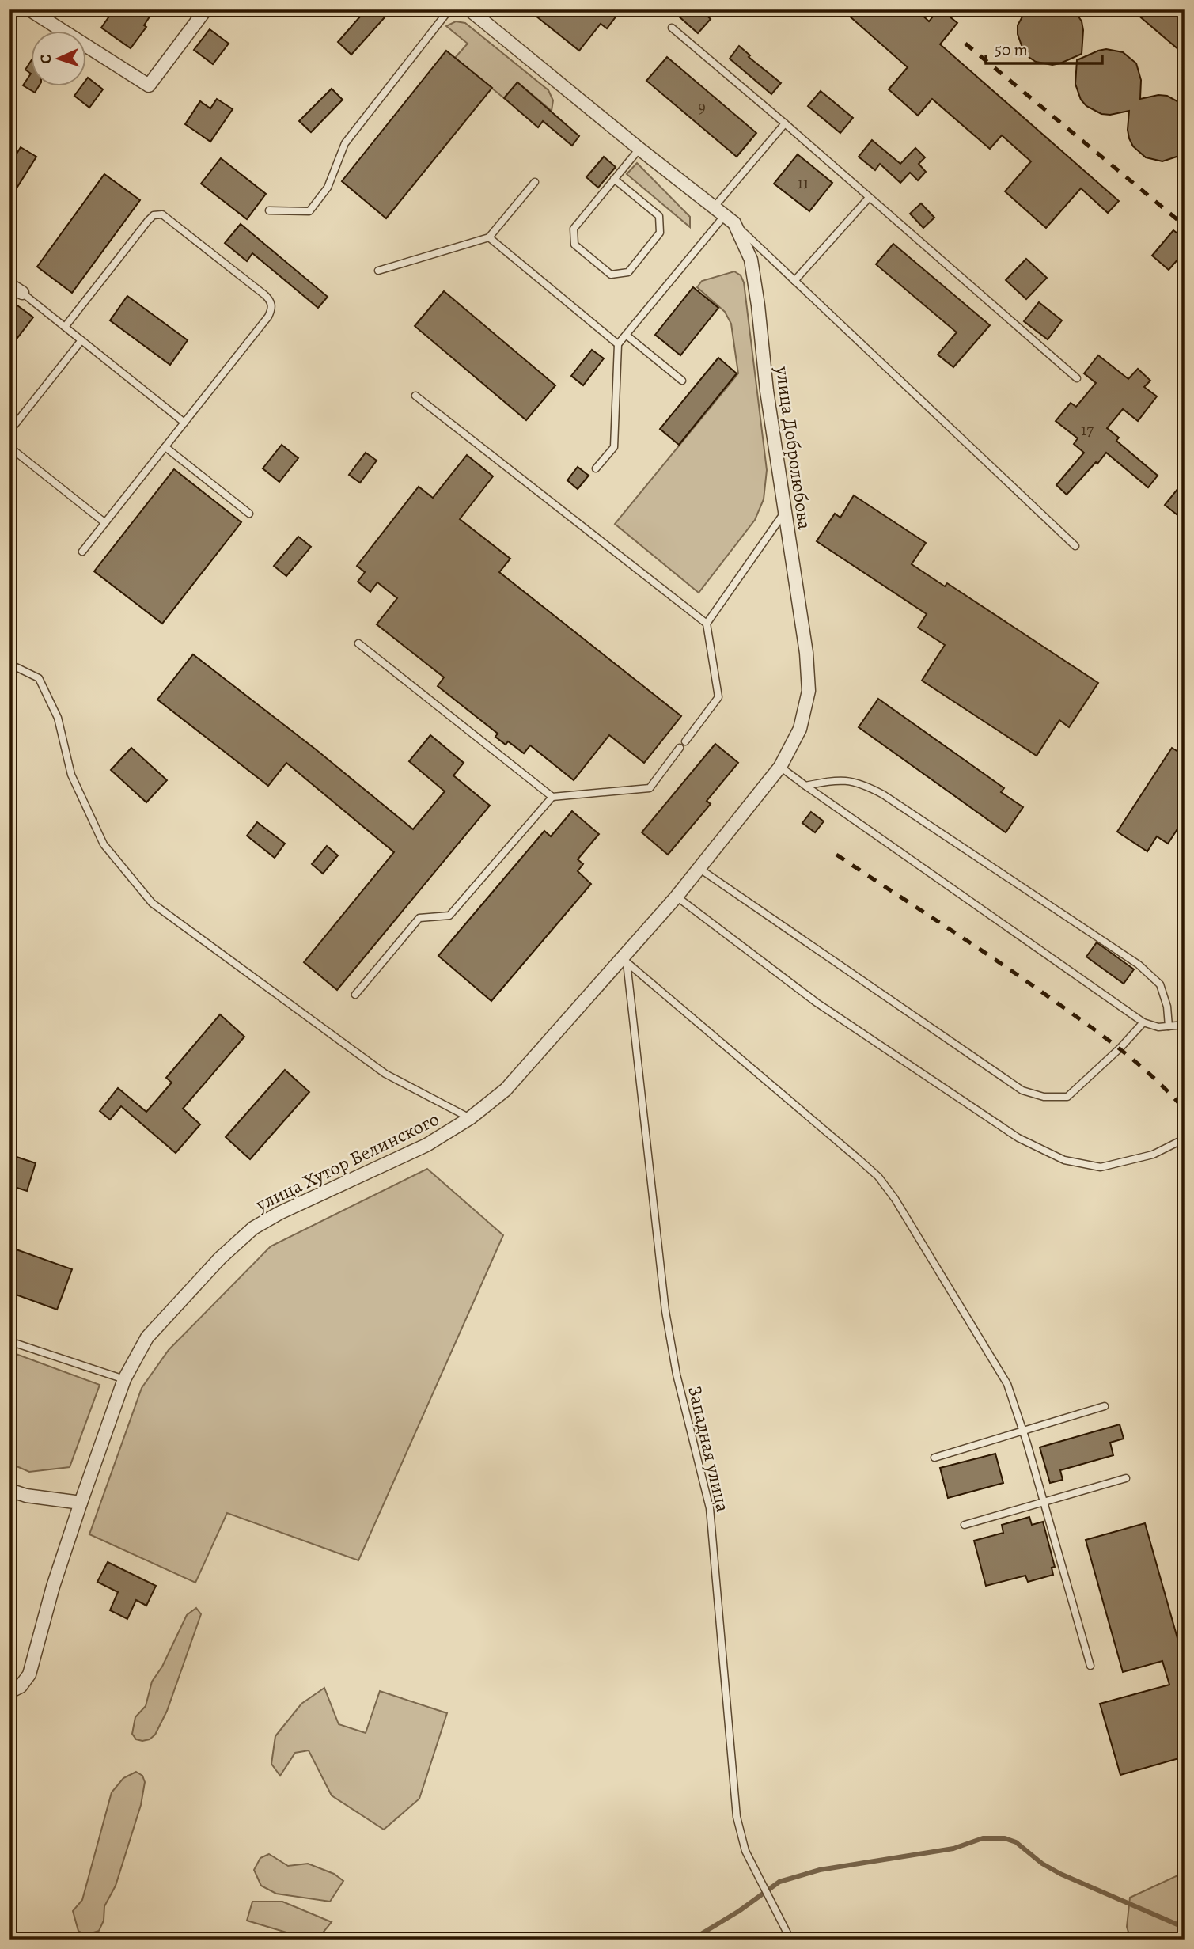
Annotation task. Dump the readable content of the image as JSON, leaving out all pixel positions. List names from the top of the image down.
{
  "streets": {
    "street": ["улица Добролюбова", "улица Хутор Белинского"],
    "lane": ["Западная улица"]
  },
  "crossings": [
    ["улица Добролюбова", "улица Хутор Белинского"],
    ["улица Добролюбова", "Западная улица"],
    ["улица Хутор Белинского", "Западная улица"]
  ],
  "house_numbers": ["9", "11", "17"],
  "scale_bar": "50 m",
  "north": "left"
}
